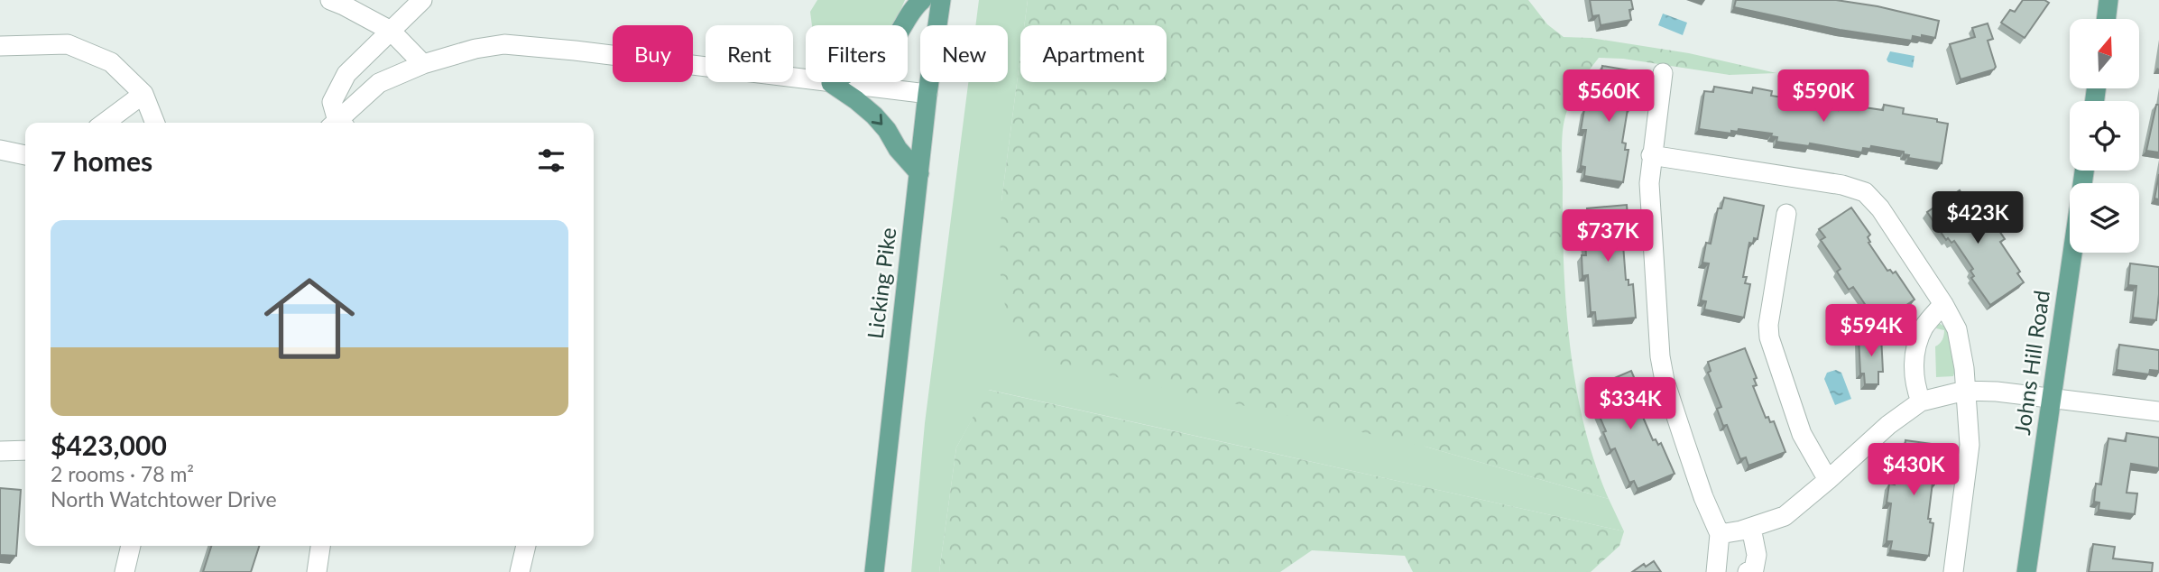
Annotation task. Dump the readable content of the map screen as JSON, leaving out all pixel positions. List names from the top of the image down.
{
  "streets": {
    "main road": ["Licking Pike", "Johns Hill Road"]
  },
  "north": "top",
  "page": {
    "chip": [
      "Buy",
      "Rent",
      "Filters",
      "New",
      "Apartment"
    ],
    "price": [
      "$560K",
      "$590K",
      "$423K",
      "$737K",
      "$594K",
      "$334K",
      "$430K"
    ],
    "heading": "7 homes",
    "list": [
      {
        "name": "$423,000",
        "note": "2 rooms · 78 m² · North Watchtower Drive"
      }
    ]
  }
}
